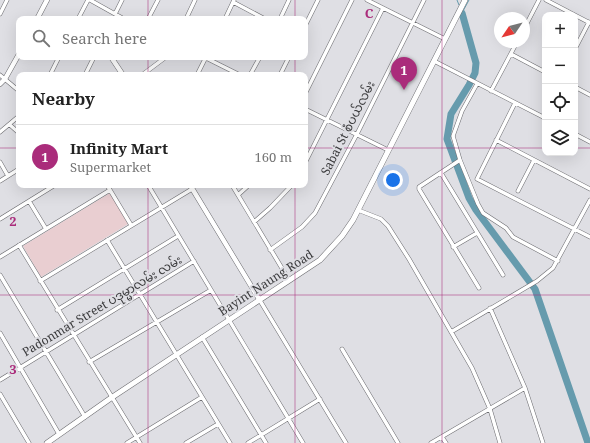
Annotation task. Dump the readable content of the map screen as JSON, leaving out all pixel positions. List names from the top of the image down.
{
  "streets": {
    "main road": ["Bayint Naung Road"],
    "street": ["Sabai St စံပယ်လမ်း", "Padonmar Street ပဒုမ္မာလမ်း လမ်း"]
  },
  "north": "bottom left",
  "page": {
    "map_buttons": ["+", "−"],
    "search": "Search here",
    "pins": "1",
    "heading": "Nearby",
    "list": [
      {
        "mark": "1",
        "name": "Infinity Mart",
        "note": "Supermarket",
        "value": "160 m"
      }
    ]
  },
  "grid": {
    "columns": ["C"],
    "rows": ["2", "3"]
  }
}
